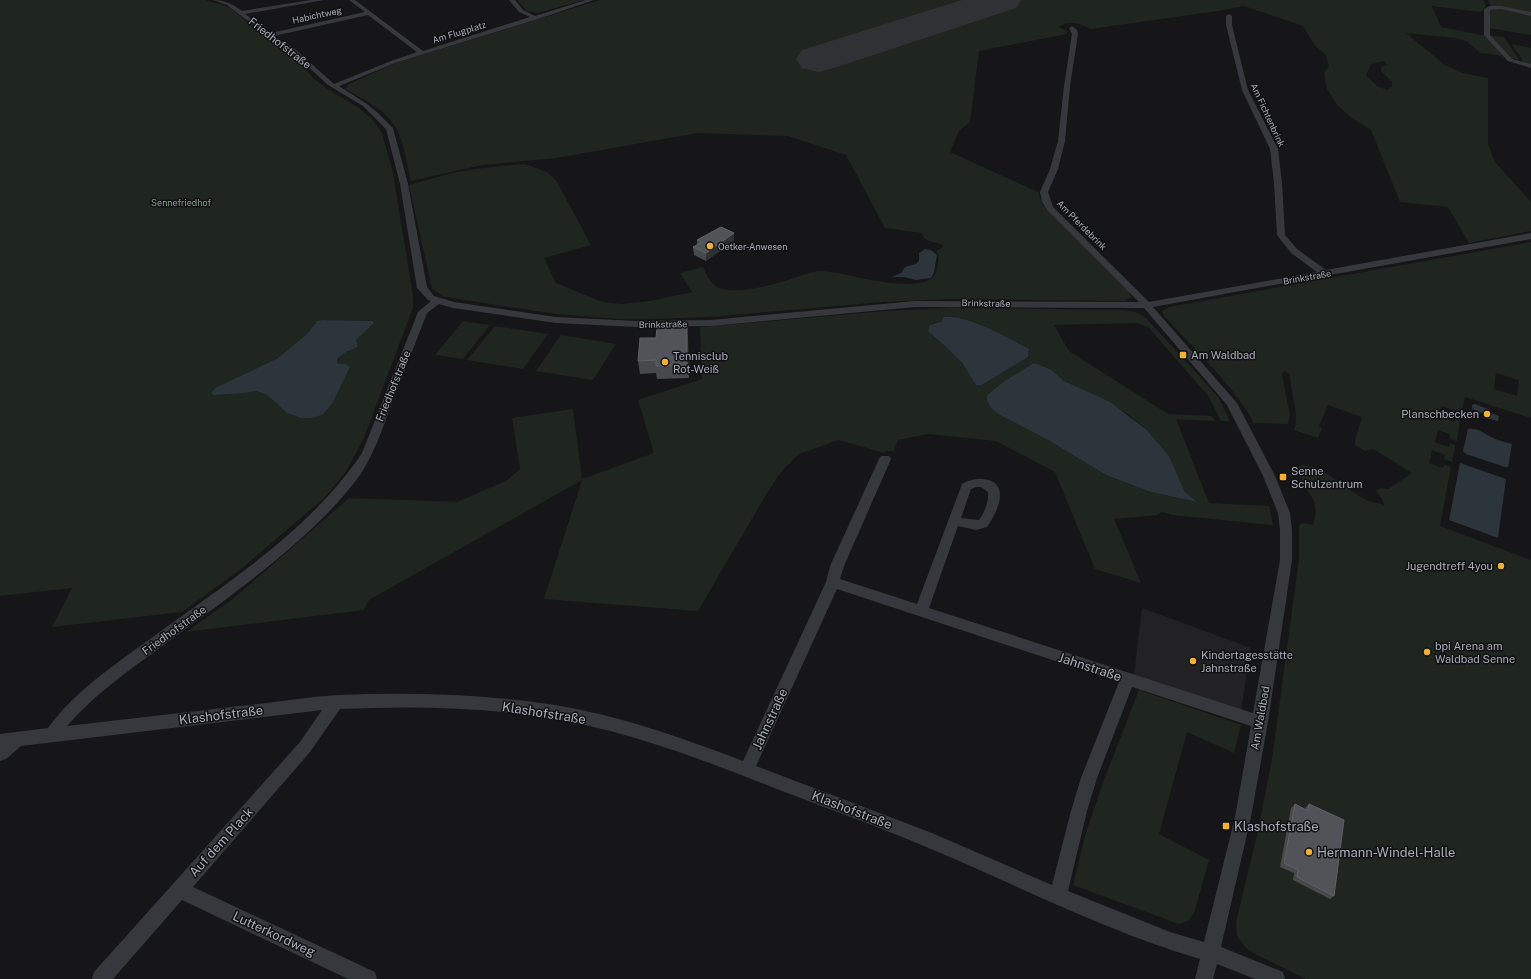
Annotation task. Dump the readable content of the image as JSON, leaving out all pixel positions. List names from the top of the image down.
{
  "streets": {
    "street": [
      "Habichtweg",
      "Am Flugplatz",
      "Friedhofstraße",
      "Am Fichtenbrink",
      "Am Pferdebrink",
      "Brinkstraße",
      "Jahnstraße",
      "Klashofstraße",
      "Am Waldbad",
      "Auf dem Plack",
      "Lutterkordweg"
    ]
  },
  "crossings": [
    ["Habichtweg", "Friedhofstraße"],
    ["Am Flugplatz", "Friedhofstraße"],
    ["Friedhofstraße", "Brinkstraße"],
    ["Friedhofstraße", "Klashofstraße"],
    ["Am Fichtenbrink", "Brinkstraße"],
    ["Am Pferdebrink", "Brinkstraße"],
    ["Am Pferdebrink", "Am Waldbad"],
    ["Brinkstraße", "Am Waldbad"],
    ["Jahnstraße", "Klashofstraße"],
    ["Jahnstraße", "Am Waldbad"],
    ["Klashofstraße", "Am Waldbad"],
    ["Klashofstraße", "Auf dem Plack"],
    ["Auf dem Plack", "Lutterkordweg"]
  ],
  "parks": ["Sennefriedhof"],
  "places": {
    "other": [
      "Oetker-Anwesen",
      "Tennisclub Rot-Weiß",
      "Planschbecken",
      "Jugendtreff 4you",
      "bpi Arena am Waldbad Senne",
      "Kindertagesstätte Jahnstraße",
      "Hermann-Windel-Halle"
    ],
    "transit": ["Am Waldbad", "Senne Schulzentrum", "Klashofstraße"]
  }
}
